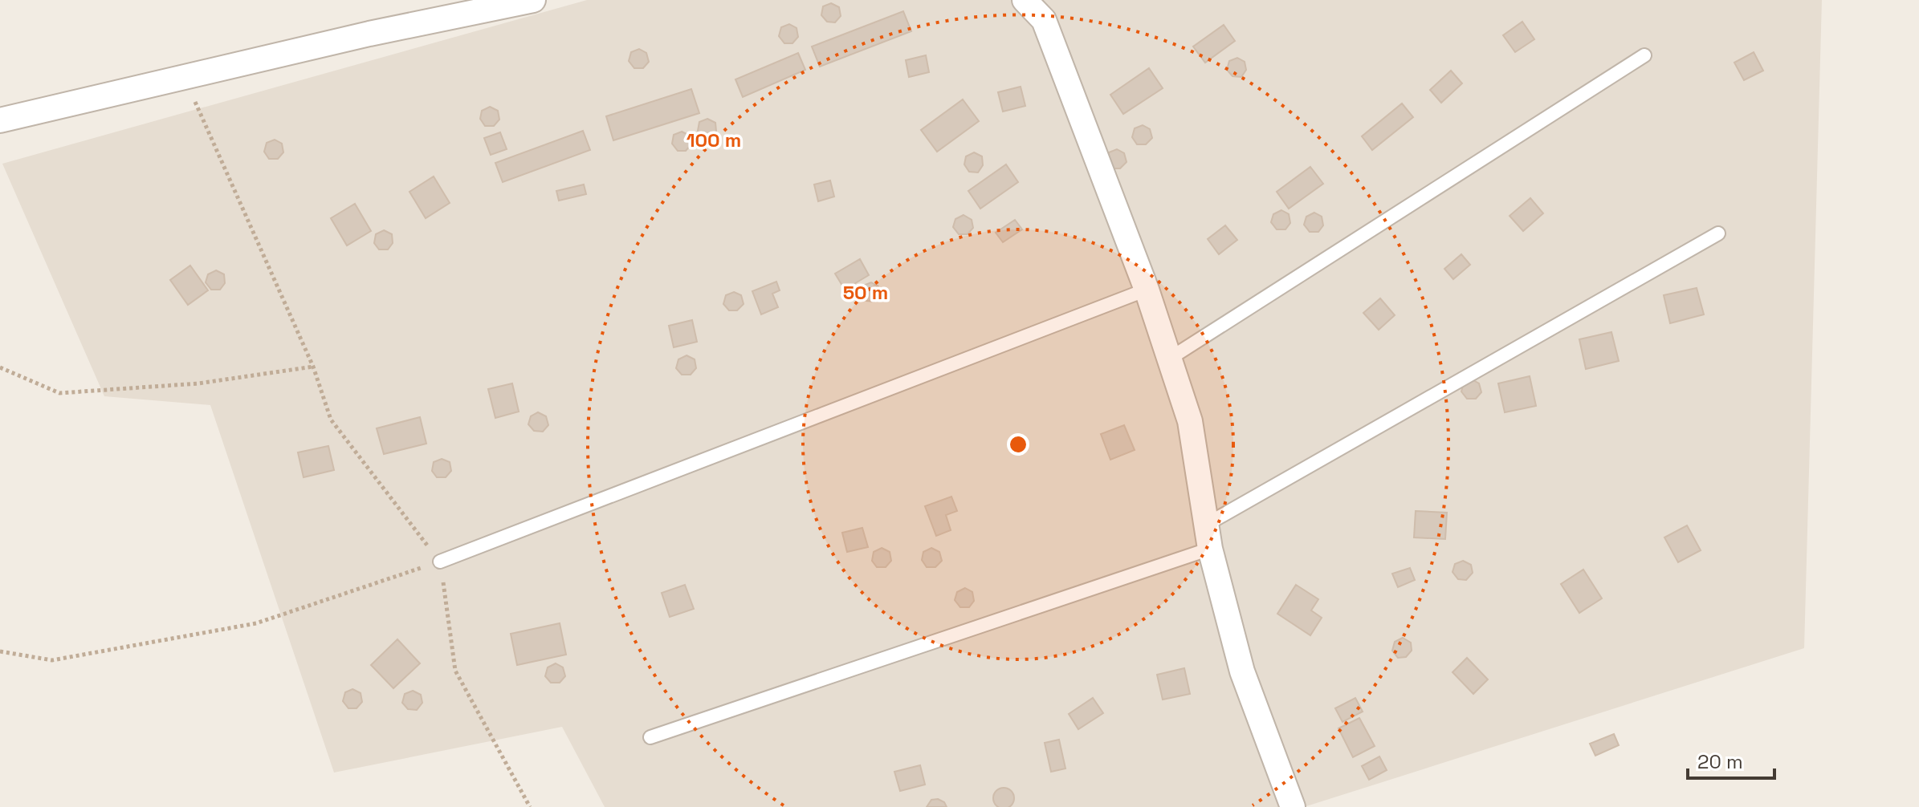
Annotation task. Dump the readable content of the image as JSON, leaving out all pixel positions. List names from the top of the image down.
{
  "scale_bar": "20 m",
  "rings": ["100 m", "50 m"]
}
